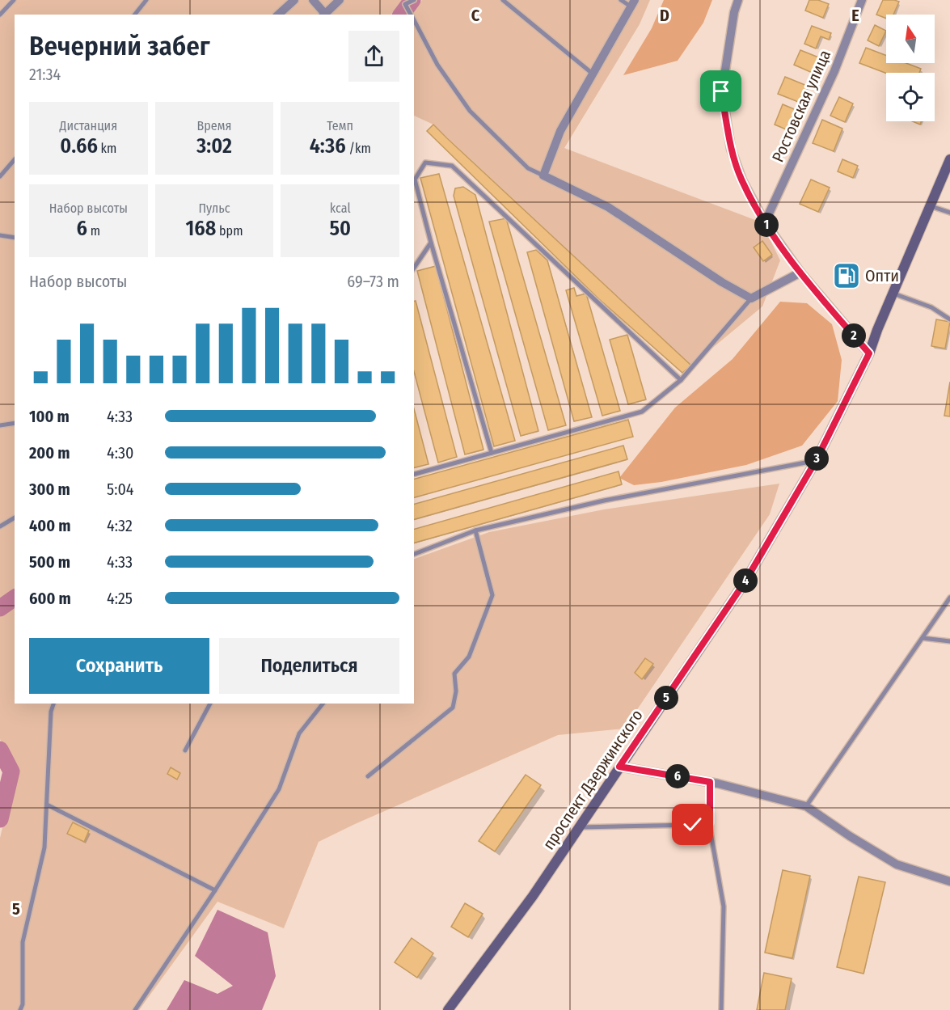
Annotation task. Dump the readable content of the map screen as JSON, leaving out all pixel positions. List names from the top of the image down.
{
  "streets": {
    "street": ["Ростовская улица", "проспект Дзержинского"]
  },
  "places": {
    "fuel station": ["Опти"]
  },
  "north": "top",
  "page": {
    "heading": ["Вечерний забег", "21:34"],
    "stats": [
      ["Дистанция", "0.66 km"],
      ["Время", "3:02"],
      ["Темп", "4:36 /km"],
      ["Набор высоты", "6 m"],
      ["Пульс", "168 bpm"],
      ["kcal", "50"]
    ],
    "pins": [
      "1",
      "2",
      "3",
      "4",
      "5",
      "6"
    ],
    "chart": ["Набор высоты", "69–73 m"],
    "list": [
      {
        "name": "100 m",
        "note": "4:33"
      },
      {
        "name": "200 m",
        "note": "4:30"
      },
      {
        "name": "300 m",
        "note": "5:04"
      },
      {
        "name": "400 m",
        "note": "4:32"
      },
      {
        "name": "500 m",
        "note": "4:33"
      },
      {
        "name": "600 m",
        "note": "4:25"
      }
    ],
    "buttons": ["Сохранить", "Поделиться"]
  },
  "grid": {
    "columns": ["C", "D", "E"],
    "rows": ["5"]
  }
}
